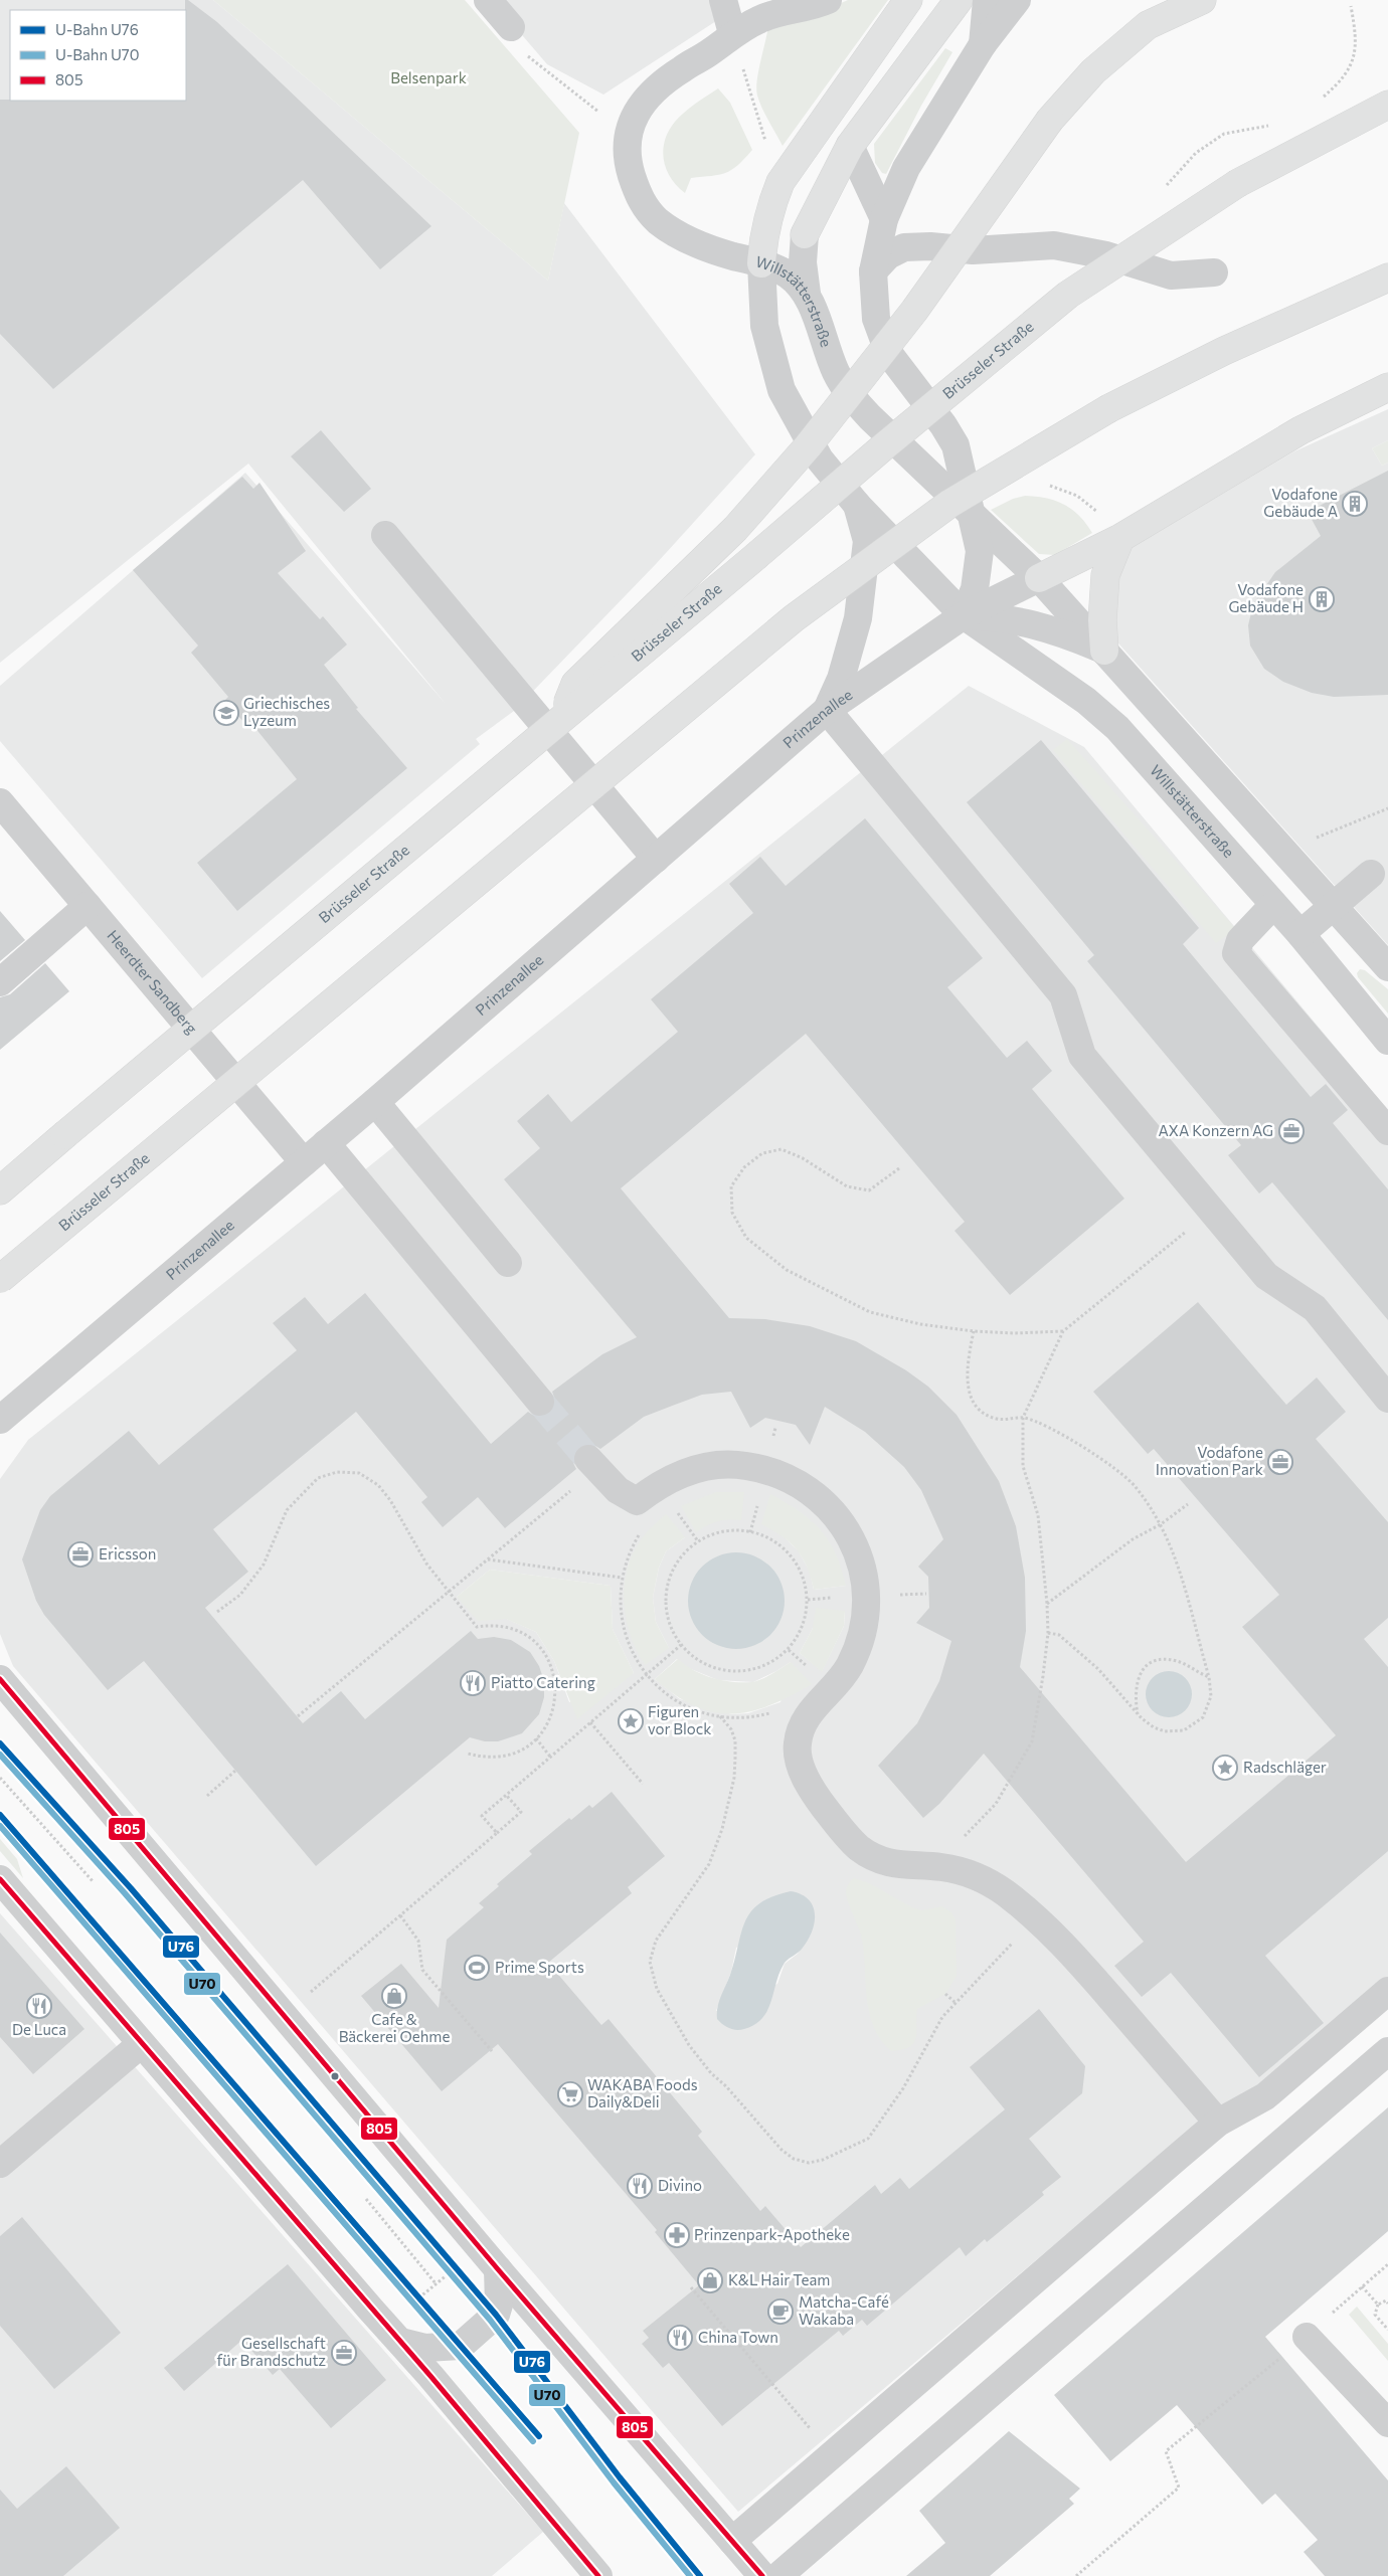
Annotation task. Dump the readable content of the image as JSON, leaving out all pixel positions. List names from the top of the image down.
{
  "streets": {
    "highway": ["Brüsseler Straße"],
    "street": ["Willstätterstraße", "Prinzenallee", "Heerdter Sandberg"]
  },
  "crossings": [
    ["Willstätterstraße", "Prinzenallee"],
    ["Prinzenallee", "Heerdter Sandberg"]
  ],
  "parks": ["Belsenpark"],
  "places": {
    "building": ["Vodafone Gebäude A", "Vodafone Gebäude H"],
    "school or university": ["Griechisches Lyzeum"],
    "office": [
      "AXA Konzern AG",
      "Vodafone Innovation Park",
      "Ericsson",
      "Gesellschaft für Brandschutz"
    ],
    "restaurant": [
      "Piatto Catering",
      "De Luca",
      "Divino",
      "China Town"
    ],
    "place": ["Figuren vor Block", "Radschläger"],
    "sports": ["Prime Sports"],
    "shop": ["Cafe & Bäckerei Oehme", "K&L Hair Team"],
    "supermarket": ["WAKABA Foods Daily&Deli"],
    "pharmacy": ["Prinzenpark-Apotheke"],
    "cafe": ["Matcha-Café Wakaba"]
  },
  "lines": ["transit line 805", "metro line U76", "metro line U70"],
  "legend": ["U-Bahn U76", "U-Bahn U70", "805"]
}
